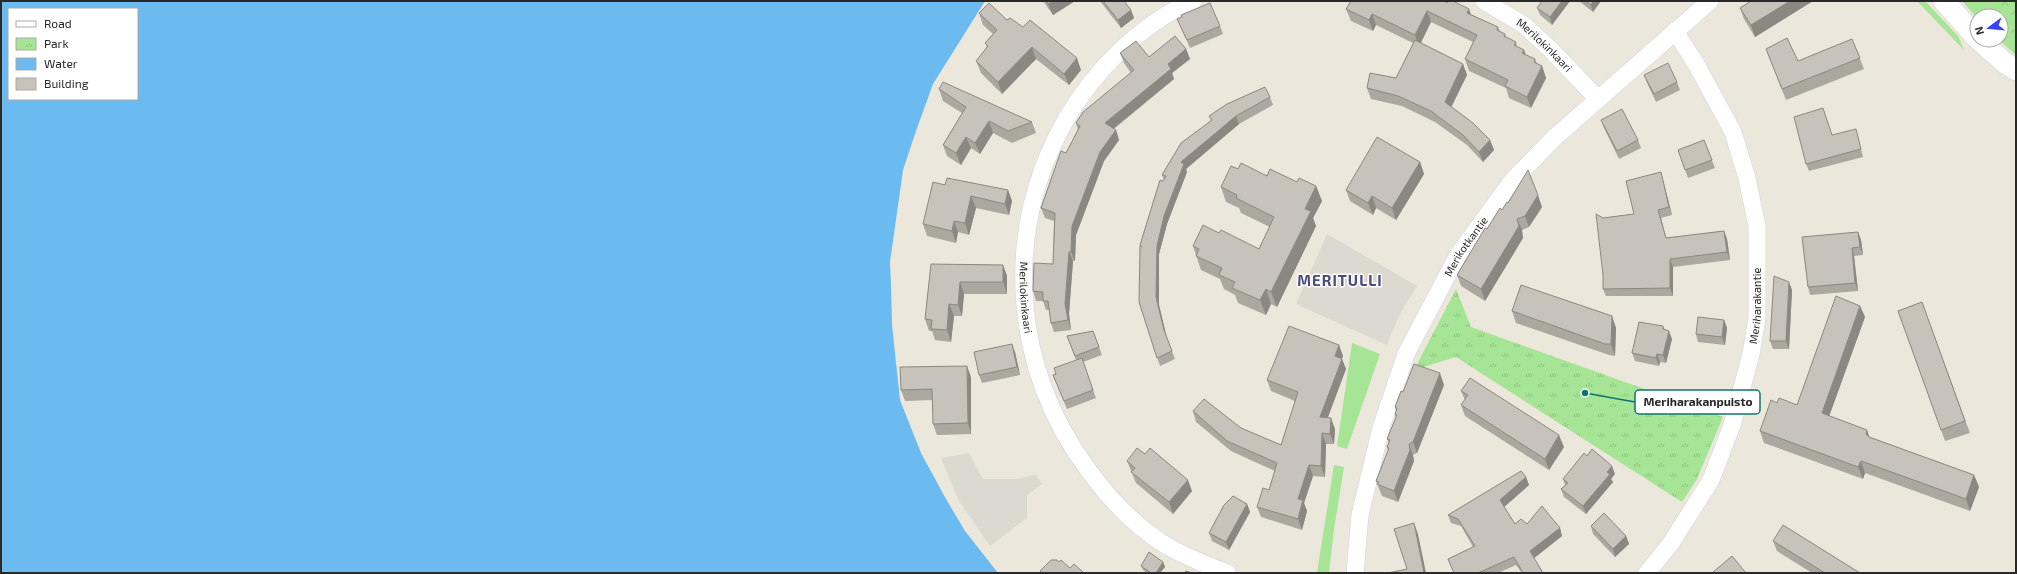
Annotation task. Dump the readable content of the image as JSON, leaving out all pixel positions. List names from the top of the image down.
{
  "streets": {
    "street": ["Merilokinkaari", "Merikotkantie", "Meriharakantie"]
  },
  "crossings": [
    ["Merilokinkaari", "Merikotkantie"],
    ["Merikotkantie", "Meriharakantie"]
  ],
  "districts": ["MERITULLI"],
  "places": ["Meriharakanpuisto"],
  "legend": [
    "Road",
    "Park",
    "Water",
    "Building"
  ],
  "north": "left"
}
